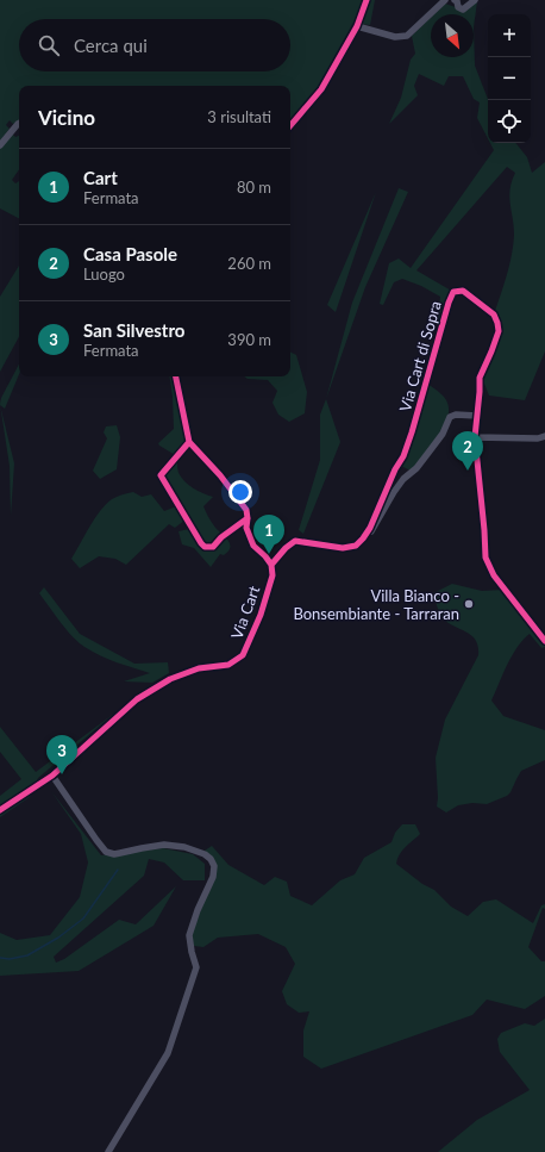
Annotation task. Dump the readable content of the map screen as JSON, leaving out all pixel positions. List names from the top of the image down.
{
  "streets": {
    "street": ["Via Cart di Sopra", "Via Cart"]
  },
  "places": ["Villa Bianco - Bonsembiante - Tarraran"],
  "north": "bottom right",
  "page": {
    "map_buttons": ["+", "−"],
    "search": "Cerca qui",
    "heading": ["Vicino", "3 risultati"],
    "list": [
      {
        "mark": "1",
        "name": "Cart",
        "note": "Fermata",
        "value": "80 m"
      },
      {
        "mark": "2",
        "name": "Casa Pasole",
        "note": "Luogo",
        "value": "260 m"
      },
      {
        "mark": "3",
        "name": "San Silvestro",
        "note": "Fermata",
        "value": "390 m"
      }
    ],
    "pins": ["2", "1", "3"]
  }
}
